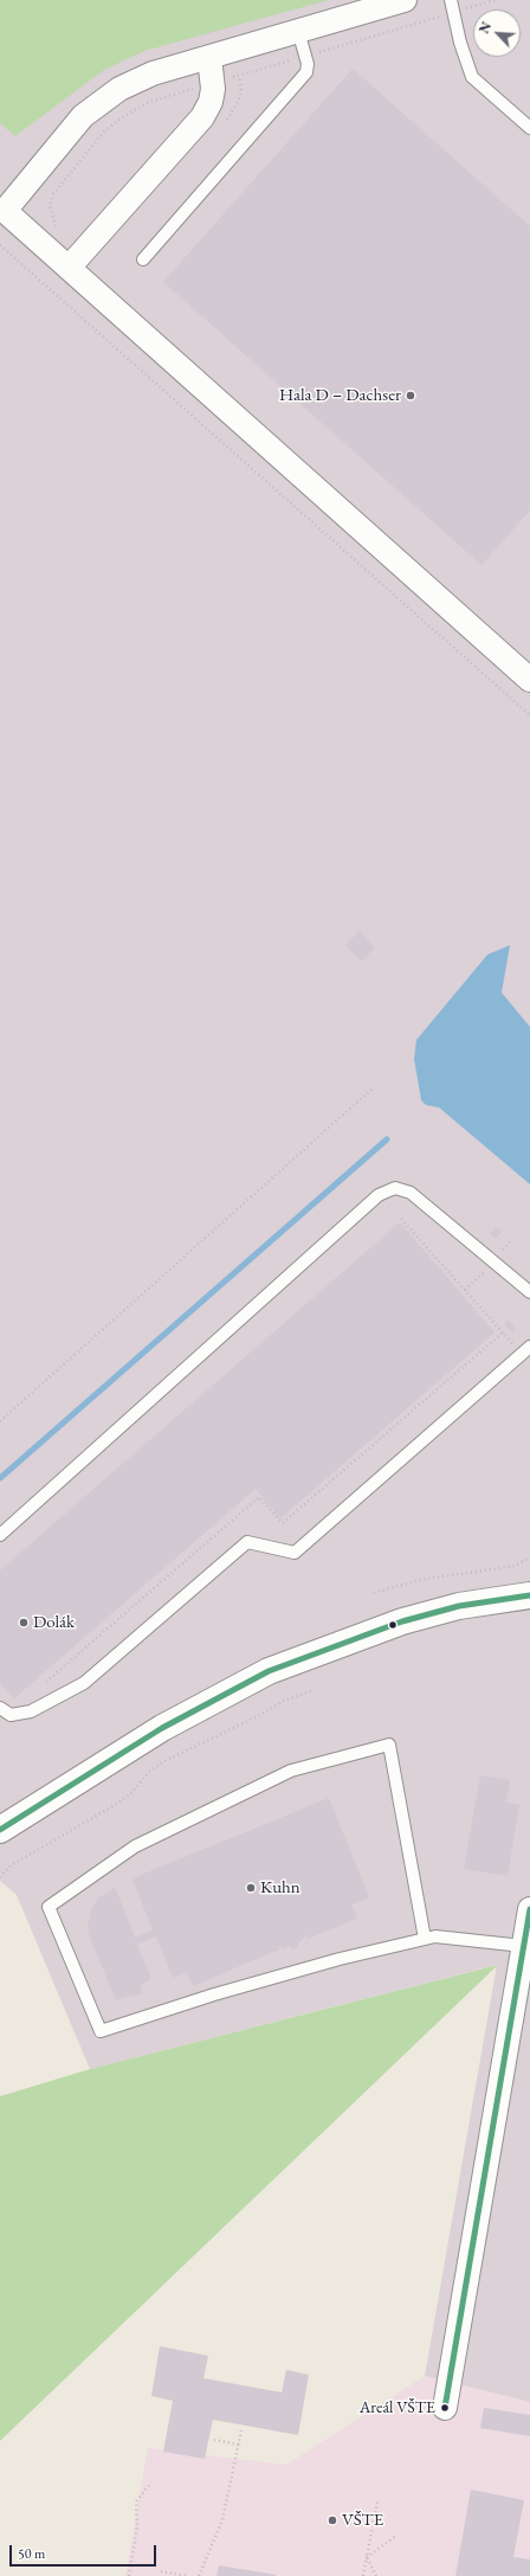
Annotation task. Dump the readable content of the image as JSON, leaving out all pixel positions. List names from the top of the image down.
{
  "places": [
    "Hala D – Dachser",
    "Dolák",
    "Kuhn",
    "Areál VŠTE",
    "VŠTE"
  ],
  "scale_bar": "50 m",
  "north": "top left"
}
